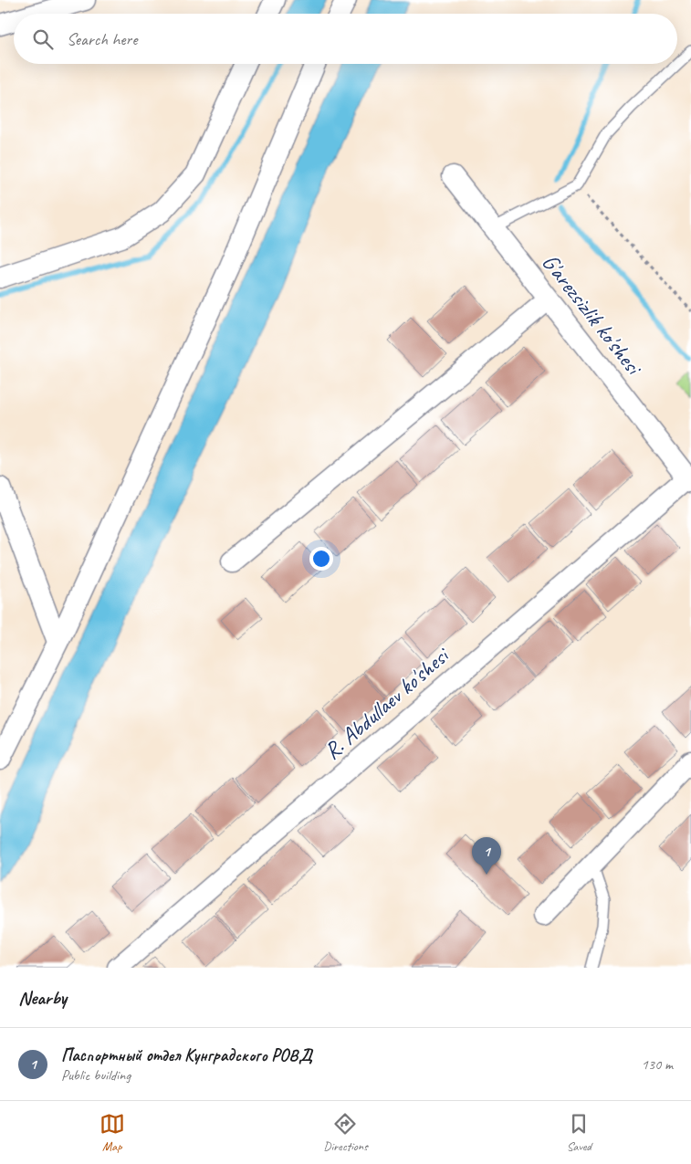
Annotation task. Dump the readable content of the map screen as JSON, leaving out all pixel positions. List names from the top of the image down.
{
  "streets": {
    "street": ["G'arezsizlik ko'shesi", "R. Abdullaev ko'shesi"]
  },
  "crossings": [
    ["G'arezsizlik ko'shesi", "R. Abdullaev ko'shesi"]
  ],
  "page": {
    "search": "Search here",
    "pins": "1",
    "heading": "Nearby",
    "list": [
      {
        "mark": "1",
        "name": "Паспортный отдел Кунградского РОВД",
        "note": "Public building",
        "value": "130 m"
      }
    ],
    "nav": ["Map", "Directions", "Saved"]
  }
}
